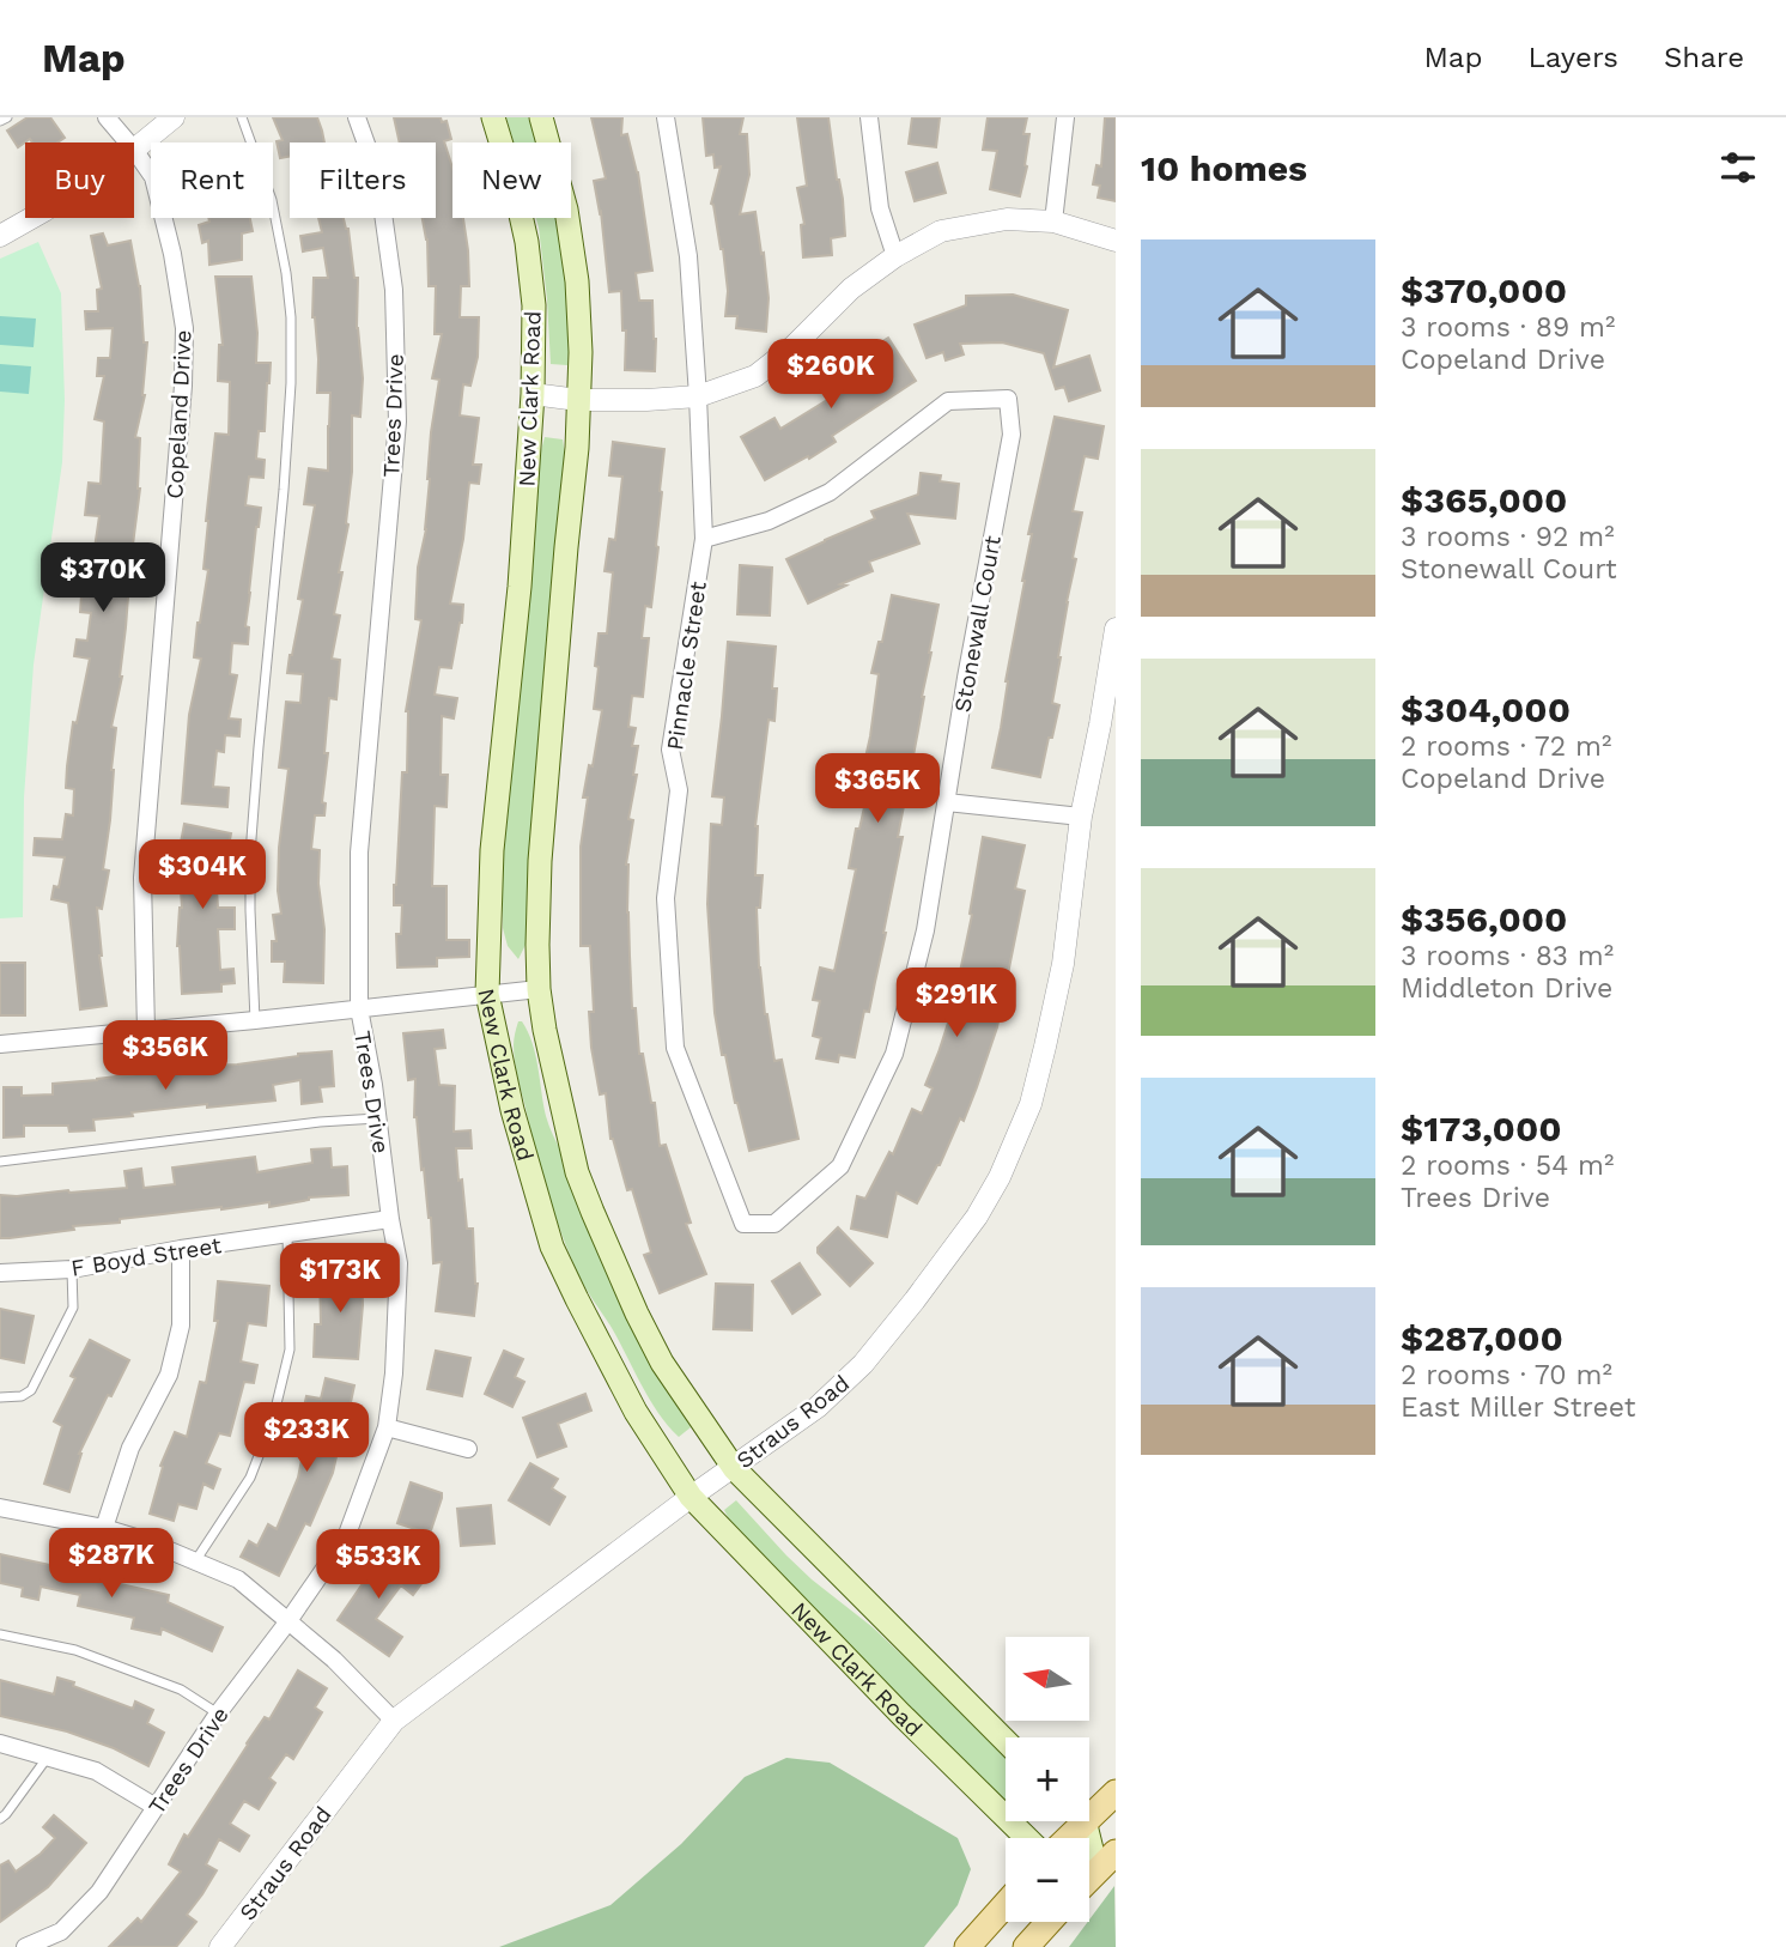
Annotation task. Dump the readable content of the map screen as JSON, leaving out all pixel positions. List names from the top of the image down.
{
  "streets": {
    "main road": ["New Clark Road"],
    "street": [
      "Copeland Drive",
      "Trees Drive",
      "Stonewall Court",
      "Pinnacle Street",
      "F Boyd Street",
      "Straus Road"
    ]
  },
  "crossings": [
    ["New Clark Road", "Straus Road"],
    ["Trees Drive", "F Boyd Street"],
    ["Stonewall Court", "Pinnacle Street"]
  ],
  "north": "left",
  "page": {
    "header": "Map",
    "nav": ["Map", "Layers", "Share"],
    "heading": "10 homes",
    "chip": [
      "Buy",
      "Rent",
      "Filters",
      "New"
    ],
    "list": [
      {
        "name": "$370,000",
        "note": "3 rooms · 89 m² · Copeland Drive"
      },
      {
        "name": "$365,000",
        "note": "3 rooms · 92 m² · Stonewall Court"
      },
      {
        "name": "$304,000",
        "note": "2 rooms · 72 m² · Copeland Drive"
      },
      {
        "name": "$356,000",
        "note": "3 rooms · 83 m² · Middleton Drive"
      },
      {
        "name": "$173,000",
        "note": "2 rooms · 54 m² · Trees Drive"
      },
      {
        "name": "$287,000",
        "note": "2 rooms · 70 m² · East Miller Street"
      }
    ],
    "price": [
      "$260K",
      "$370K",
      "$365K",
      "$304K",
      "$291K",
      "$356K",
      "$173K",
      "$233K",
      "$287K",
      "$533K"
    ],
    "map_buttons": ["+", "−"]
  }
}
